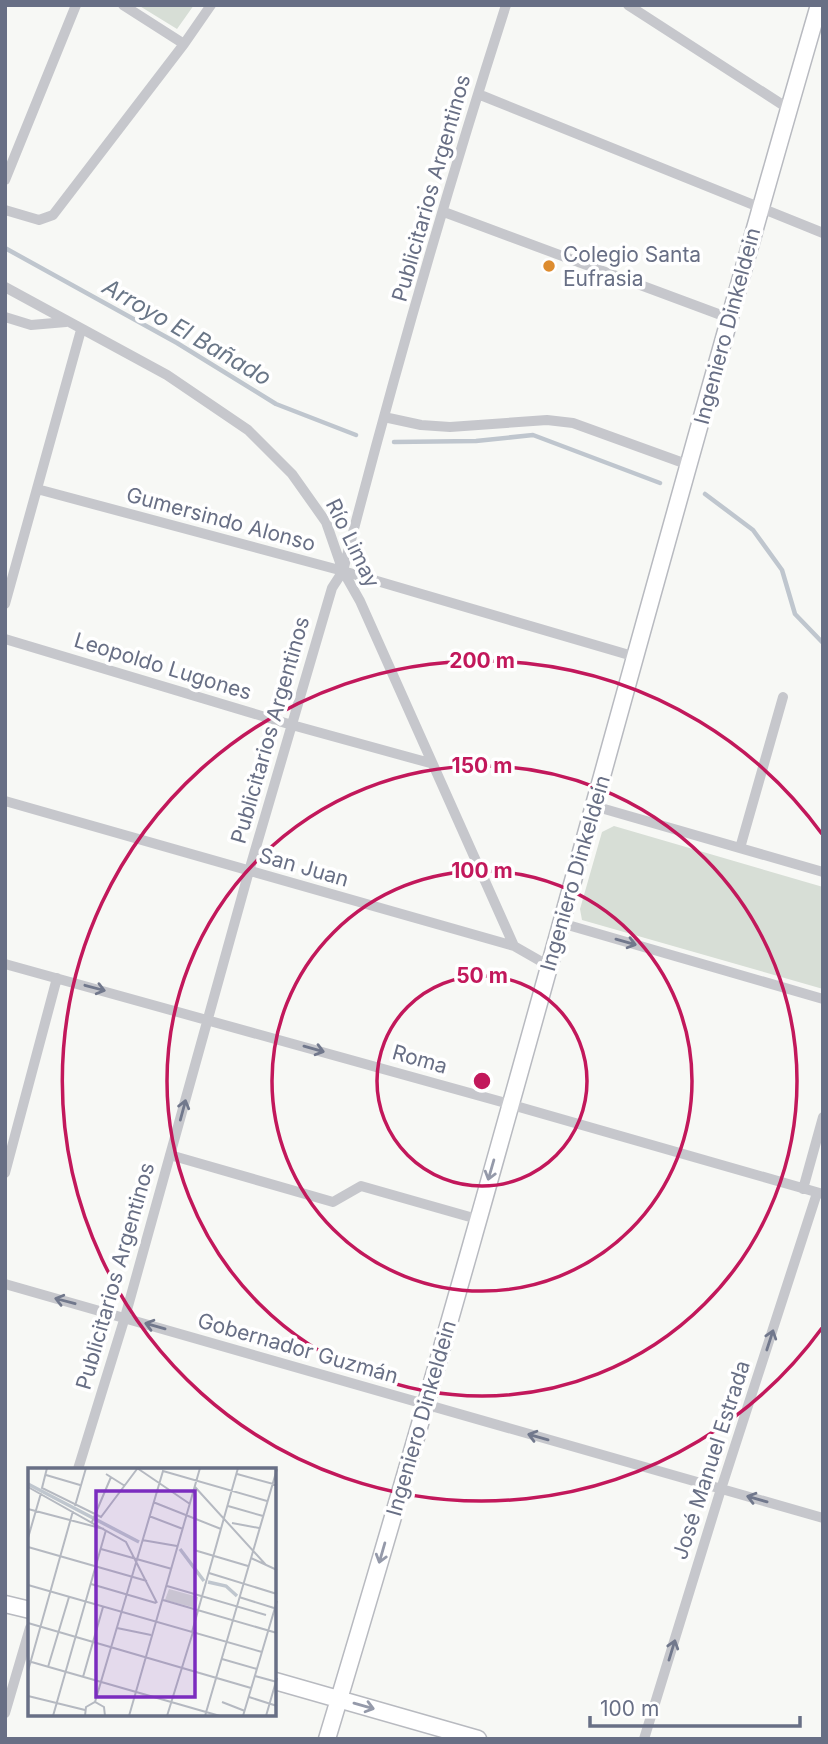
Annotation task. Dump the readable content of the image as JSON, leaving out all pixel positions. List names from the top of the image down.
{
  "streets": {
    "main road": ["Ingeniero Dinkeldein"],
    "street": [
      "Publicitarios Argentinos",
      "Gumersindo Alonso",
      "Río Limay",
      "Leopoldo Lugones",
      "San Juan",
      "Roma",
      "Gobernador Guzmán",
      "José Manuel Estrada"
    ]
  },
  "crossings": [
    ["Publicitarios Argentinos", "Gumersindo Alonso"],
    ["Publicitarios Argentinos", "Río Limay"],
    ["Publicitarios Argentinos", "Leopoldo Lugones"],
    ["Publicitarios Argentinos", "San Juan"],
    ["Publicitarios Argentinos", "Roma"],
    ["Publicitarios Argentinos", "Gobernador Guzmán"],
    ["Ingeniero Dinkeldein", "Gumersindo Alonso"],
    ["Ingeniero Dinkeldein", "San Juan"],
    ["Ingeniero Dinkeldein", "Roma"],
    ["Ingeniero Dinkeldein", "Gobernador Guzmán"],
    ["Gumersindo Alonso", "Río Limay"],
    ["Río Limay", "Leopoldo Lugones"],
    ["Río Limay", "San Juan"],
    ["Roma", "José Manuel Estrada"],
    ["Gobernador Guzmán", "José Manuel Estrada"]
  ],
  "one_way": ["Roma", "Gobernador Guzmán", "José Manuel Estrada"],
  "water": ["Arroyo El Bañado"],
  "places": ["Colegio Santa Eufrasia"],
  "scale_bar": "100 m",
  "rings": [
    "200 m",
    "150 m",
    "100 m",
    "50 m"
  ]
}
